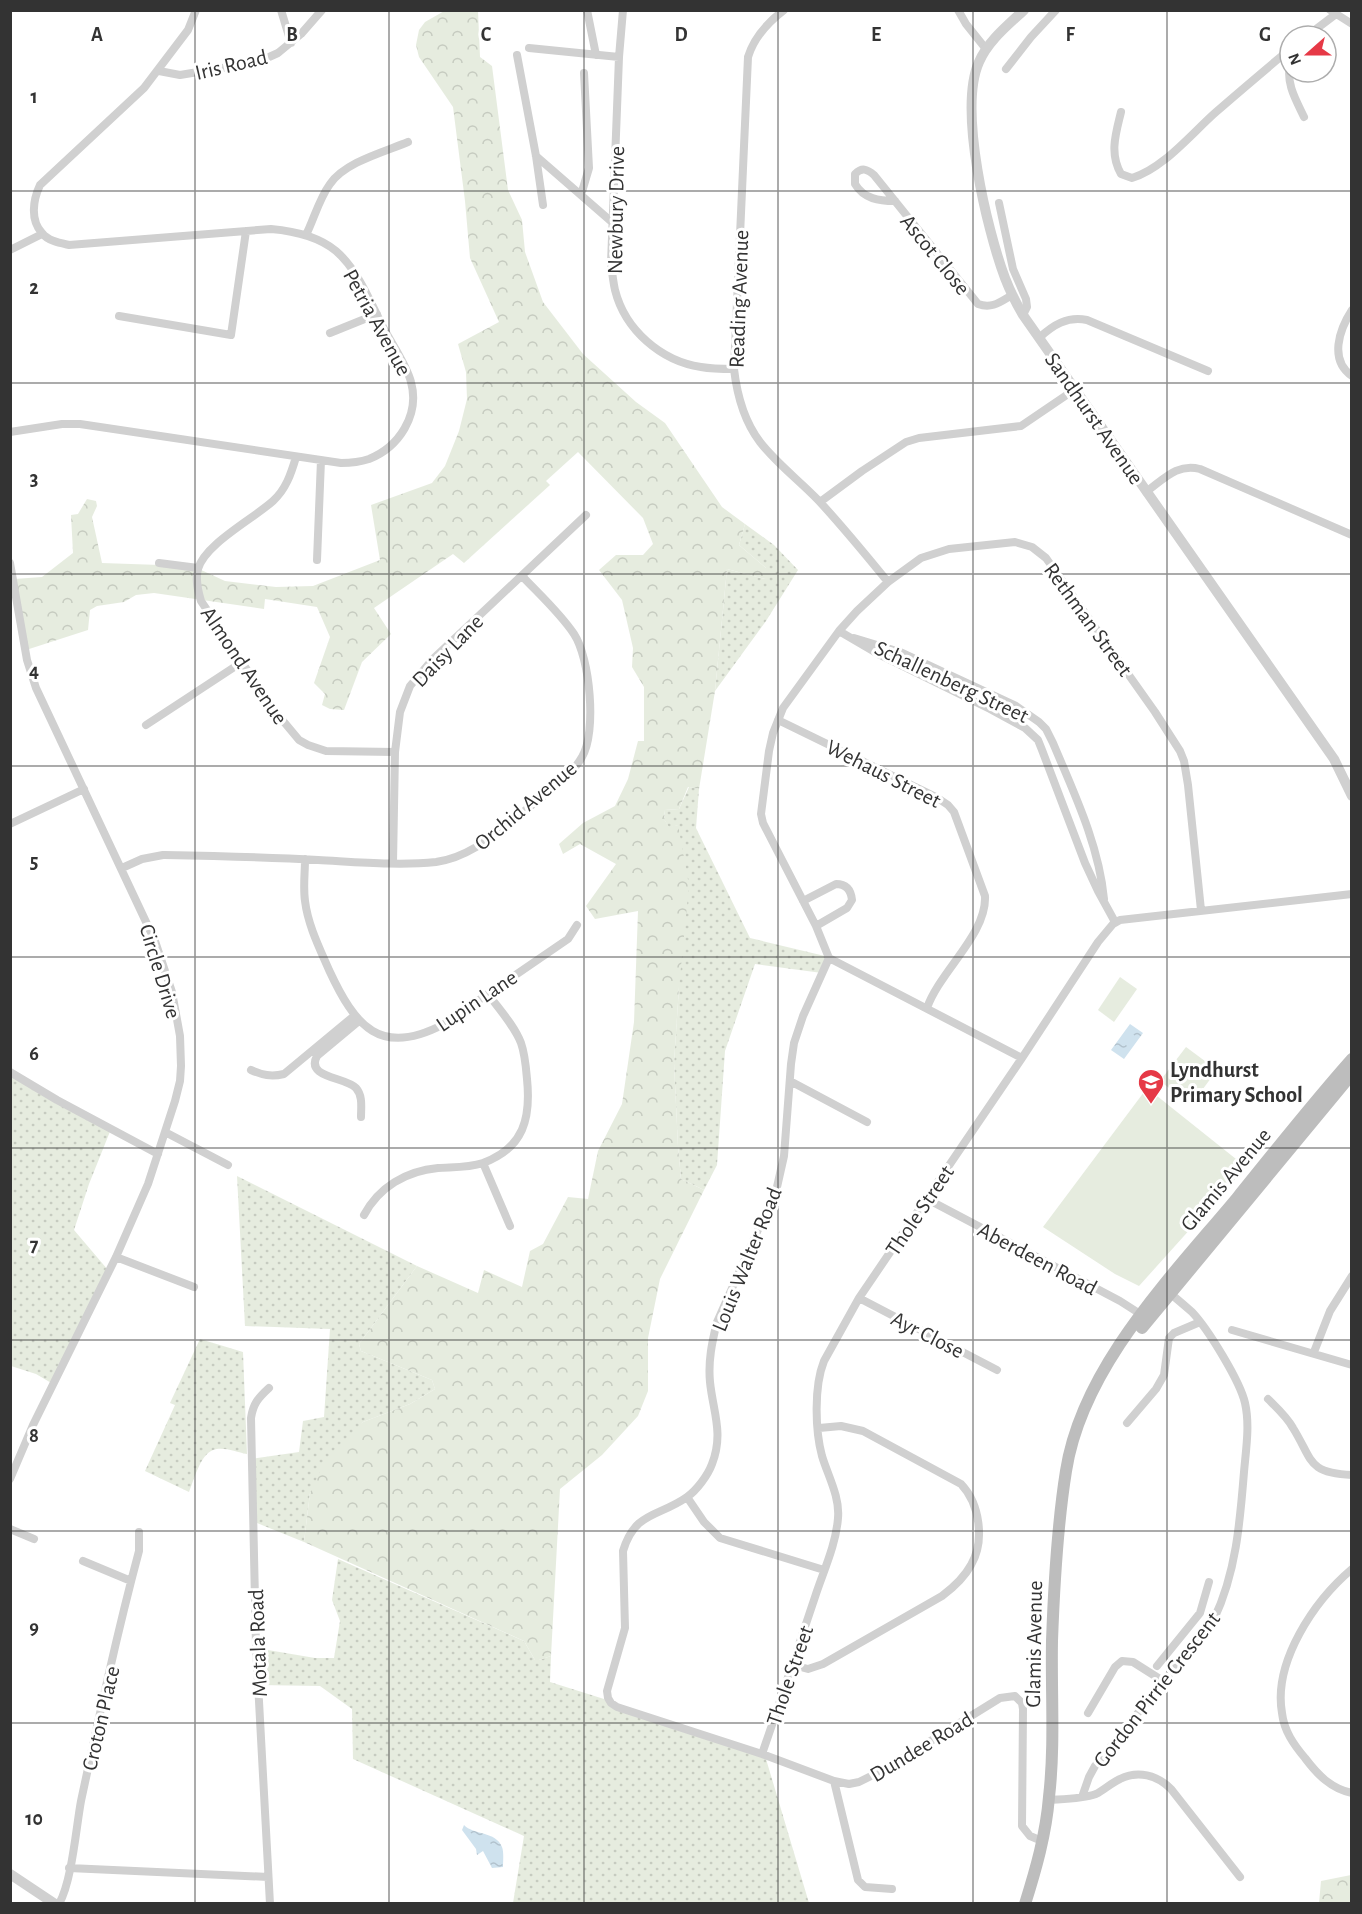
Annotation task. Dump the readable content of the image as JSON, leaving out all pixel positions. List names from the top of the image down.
{
  "streets": {
    "main road": ["Glamis Avenue"],
    "street": [
      "Iris Road",
      "Newbury Drive",
      "Ascot Close",
      "Reading Avenue",
      "Petria Avenue",
      "Sandhurst Avenue",
      "Rethman Street",
      "Daisy Lane",
      "Almond Avenue",
      "Schallenberg Street",
      "Wehaus Street",
      "Orchid Avenue",
      "Circle Drive",
      "Lupin Lane",
      "Thole Street",
      "Aberdeen Road",
      "Louis Walter Road",
      "Ayr Close",
      "Motala Road",
      "Gordon Pirrie Crescent",
      "Croton Place",
      "Dundee Road"
    ]
  },
  "crossings": [
    ["Newbury Drive", "Reading Avenue"],
    ["Ascot Close", "Sandhurst Avenue"],
    ["Reading Avenue", "Rethman Street"],
    ["Rethman Street", "Schallenberg Street"],
    ["Rethman Street", "Wehaus Street"],
    ["Rethman Street", "Louis Walter Road"],
    ["Daisy Lane", "Almond Avenue"],
    ["Daisy Lane", "Orchid Avenue"],
    ["Schallenberg Street", "Thole Street"],
    ["Orchid Avenue", "Circle Drive"],
    ["Orchid Avenue", "Lupin Lane"],
    ["Glamis Avenue", "Aberdeen Road"],
    ["Glamis Avenue", "Gordon Pirrie Crescent"],
    ["Glamis Avenue", "Dundee Road"],
    ["Thole Street", "Aberdeen Road"],
    ["Thole Street", "Ayr Close"],
    ["Thole Street", "Dundee Road"],
    ["Louis Walter Road", "Dundee Road"]
  ],
  "places": {
    "school or university": ["Lyndhurst Primary School"]
  },
  "north": "left",
  "grid": {
    "columns": [
      "A",
      "B",
      "C",
      "D",
      "E",
      "F",
      "G"
    ],
    "rows": [
      "1",
      "2",
      "3",
      "4",
      "5",
      "6",
      "7",
      "8",
      "9",
      "10"
    ]
  }
}
